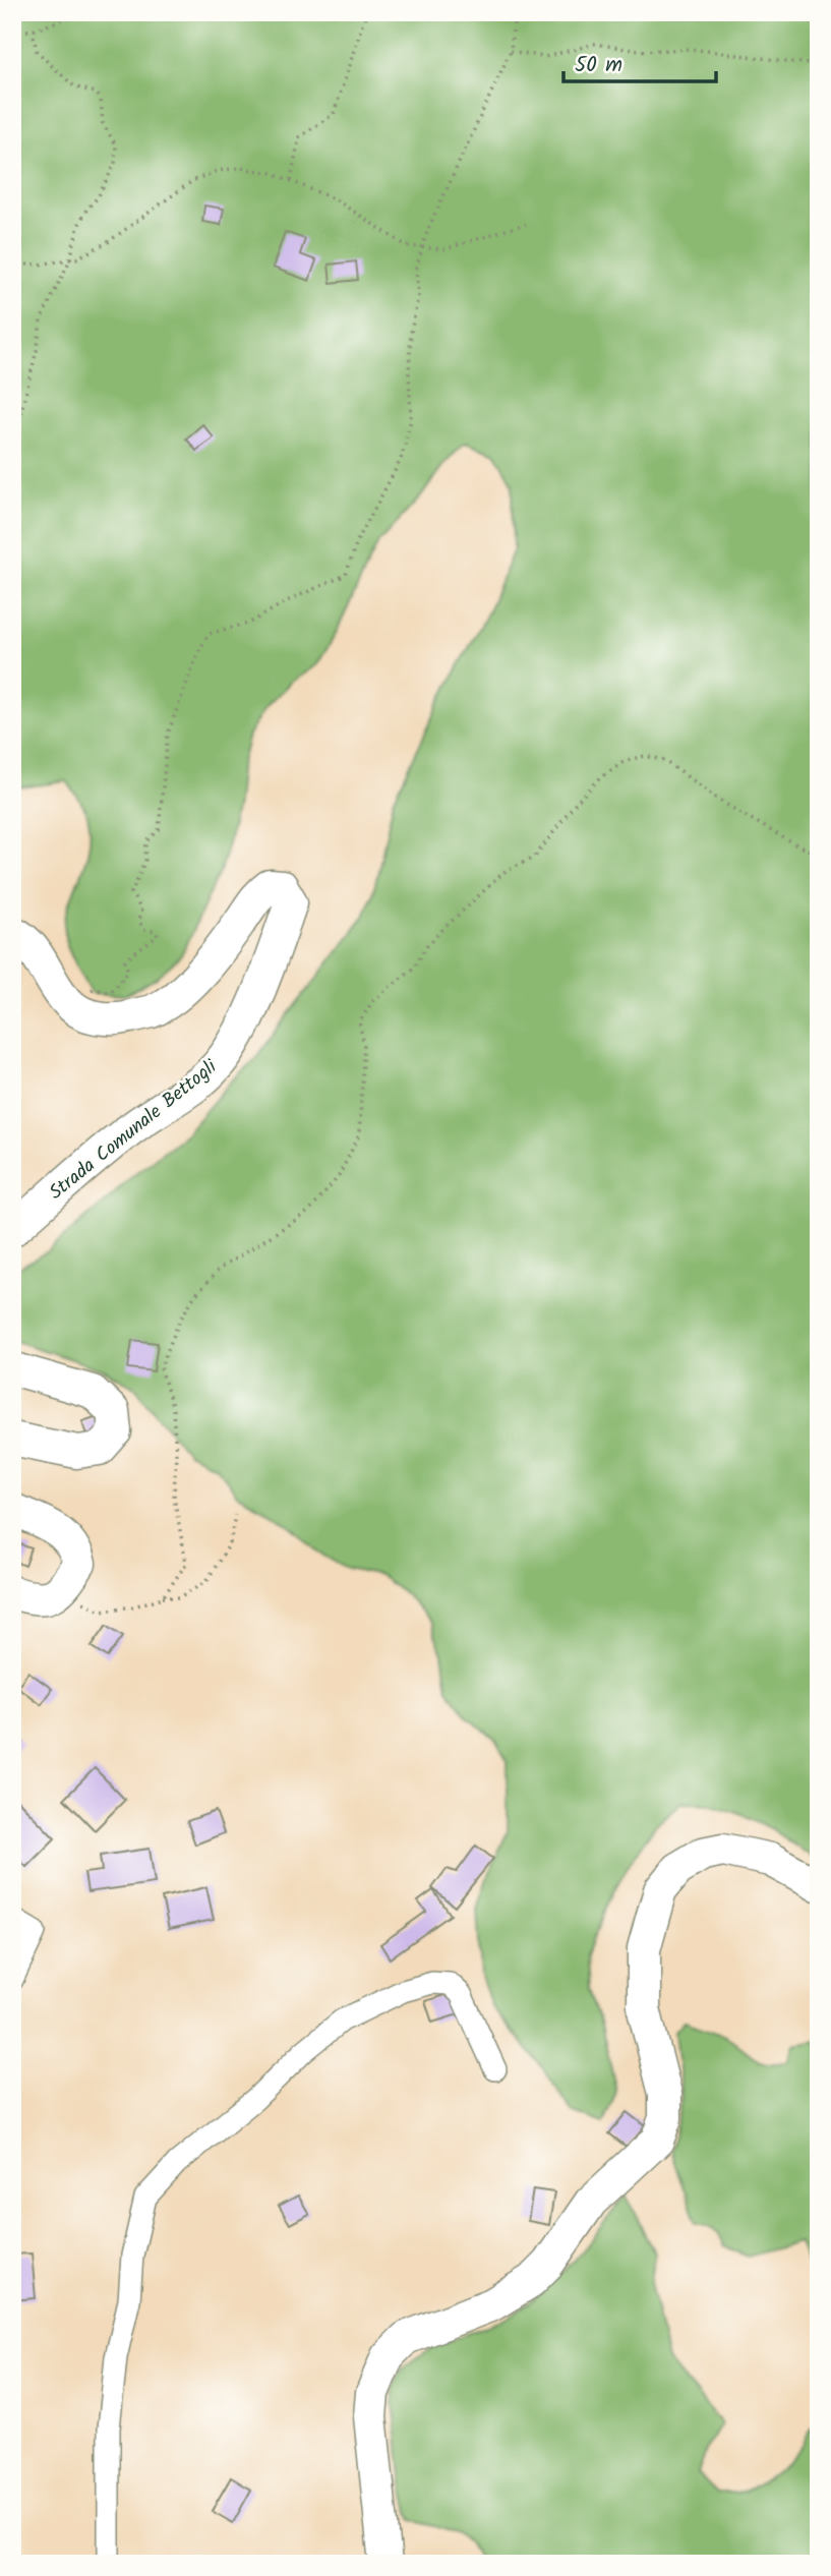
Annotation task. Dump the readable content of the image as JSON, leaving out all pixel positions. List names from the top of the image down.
{
  "streets": {
    "street": ["Strada Comunale Bettogli"]
  },
  "scale_bar": "50 m"
}
